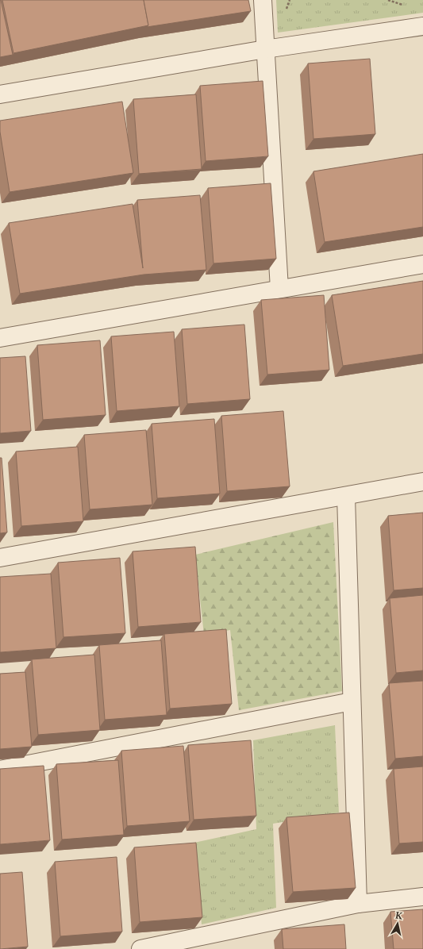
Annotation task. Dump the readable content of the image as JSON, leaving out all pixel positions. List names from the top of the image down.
{
  "north": "top"
}
